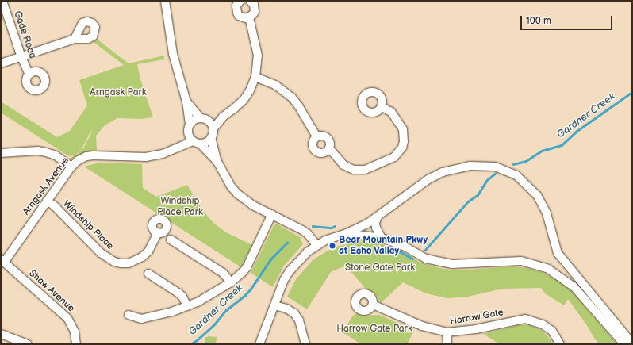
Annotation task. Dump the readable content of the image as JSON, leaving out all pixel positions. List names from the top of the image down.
{
  "streets": {
    "street": [
      "Gade Road",
      "Arngask Avenue",
      "Windship Place",
      "Shaw Avenue",
      "Harrow Gate"
    ]
  },
  "crossings": [
    ["Arngask Avenue", "Windship Place"],
    ["Arngask Avenue", "Shaw Avenue"]
  ],
  "water": ["Gardner Creek"],
  "parks": [
    "Arngask Park",
    "Windship Place Park",
    "Stone Gate Park",
    "Harrow Gate Park"
  ],
  "places": ["Bear Mountain Pkwy at Echo Valley"],
  "scale_bar": "100 m"
}
